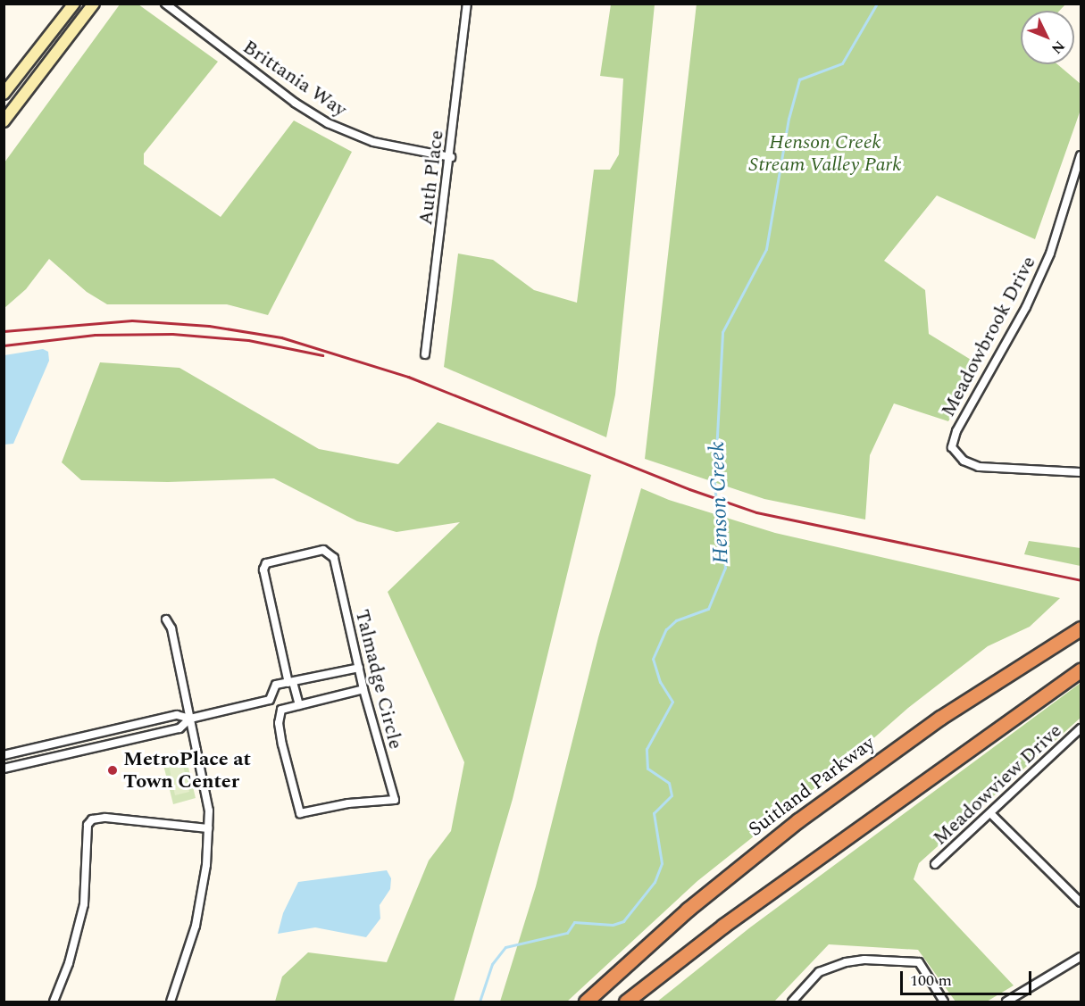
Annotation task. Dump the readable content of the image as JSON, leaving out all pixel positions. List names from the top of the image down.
{
  "streets": {
    "highway": ["Suitland Parkway"],
    "street": [
      "Brittania Way",
      "Auth Place",
      "Meadowbrook Drive",
      "Talmadge Circle",
      "Meadowview Drive"
    ]
  },
  "crossings": [
    ["Brittania Way", "Auth Place"]
  ],
  "water": ["Henson Creek"],
  "parks": ["Henson Creek Stream Valley Park"],
  "places": ["MetroPlace at Town Center"],
  "scale_bar": "100 m",
  "north": "bottom right"
}
